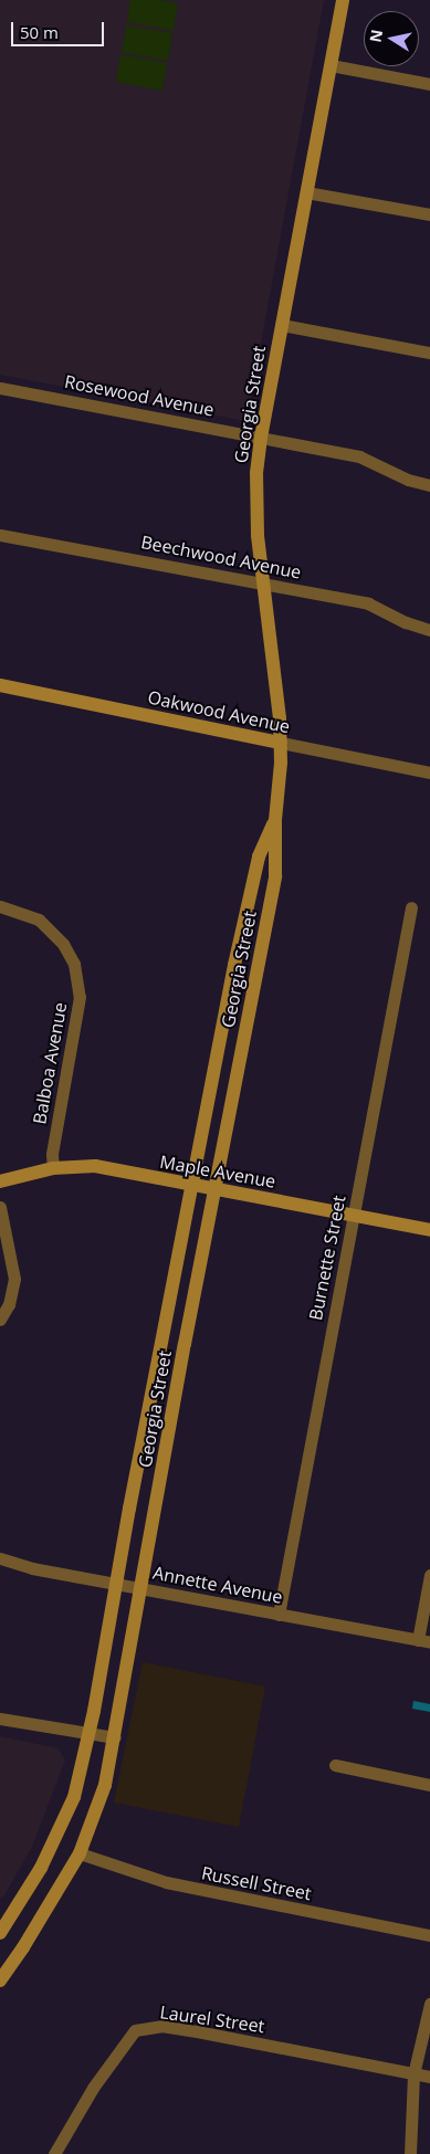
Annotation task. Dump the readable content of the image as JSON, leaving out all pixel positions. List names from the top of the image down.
{
  "streets": {
    "main road": ["Georgia Street", "Oakwood Avenue", "Maple Avenue"],
    "street": [
      "Rosewood Avenue",
      "Beechwood Avenue",
      "Balboa Avenue",
      "Burnette Street",
      "Annette Avenue",
      "Russell Street",
      "Laurel Street"
    ]
  },
  "crossings": [
    ["Rosewood Avenue", "Georgia Street"],
    ["Georgia Street", "Beechwood Avenue"],
    ["Georgia Street", "Oakwood Avenue"],
    ["Georgia Street", "Maple Avenue"],
    ["Georgia Street", "Annette Avenue"],
    ["Georgia Street", "Russell Street"],
    ["Balboa Avenue", "Maple Avenue"],
    ["Maple Avenue", "Burnette Street"],
    ["Burnette Street", "Annette Avenue"]
  ],
  "scale_bar": "50 m",
  "north": "left"
}
